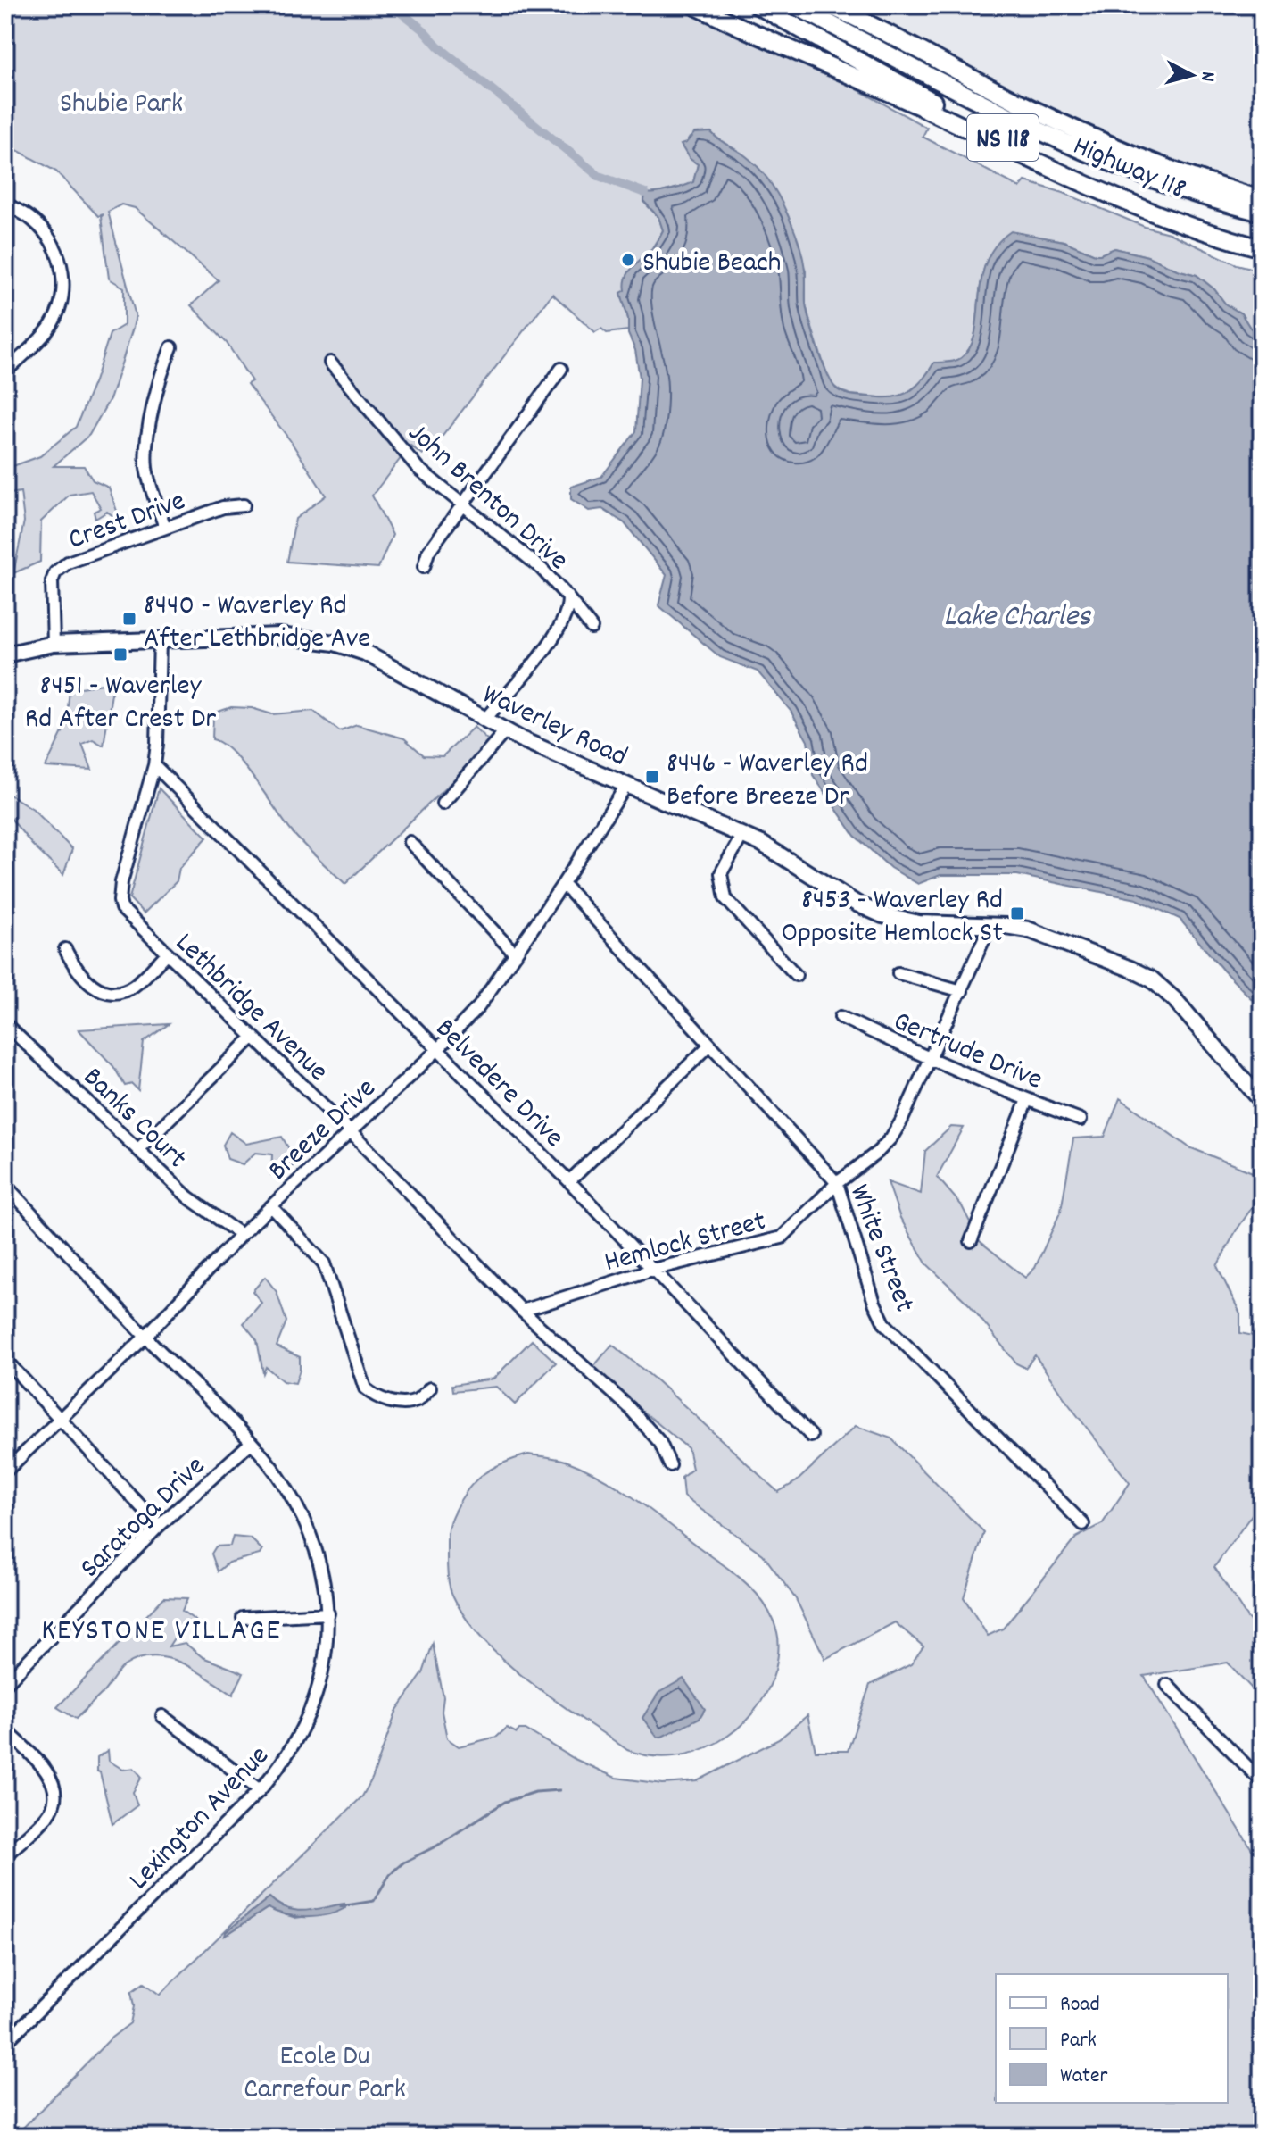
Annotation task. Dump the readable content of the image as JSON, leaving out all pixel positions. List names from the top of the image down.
{
  "streets": {
    "highway": ["NS 118", "Highway 118"],
    "main road": ["Waverley Road"],
    "street": [
      "John Brenton Drive",
      "Crest Drive",
      "Lethbridge Avenue",
      "Gertrude Drive",
      "Belvedere Drive",
      "Banks Court",
      "Breeze Drive",
      "Hemlock Street",
      "White Street",
      "Saratoga Drive",
      "Lexington Avenue"
    ]
  },
  "crossings": [
    ["Crest Drive", "Waverley Road"],
    ["Waverley Road", "Lethbridge Avenue"],
    ["Waverley Road", "Breeze Drive"],
    ["Waverley Road", "Hemlock Street"],
    ["Lethbridge Avenue", "Belvedere Drive"],
    ["Lethbridge Avenue", "Breeze Drive"],
    ["Lethbridge Avenue", "Hemlock Street"],
    ["Gertrude Drive", "Hemlock Street"],
    ["Belvedere Drive", "Breeze Drive"],
    ["Belvedere Drive", "Hemlock Street"],
    ["Banks Court", "Breeze Drive"],
    ["Breeze Drive", "White Street"],
    ["Breeze Drive", "Lexington Avenue"],
    ["Hemlock Street", "White Street"],
    ["Saratoga Drive", "Lexington Avenue"]
  ],
  "districts": ["KEYSTONE VILLAGE"],
  "water": ["Lake Charles"],
  "parks": ["Shubie Park", "Ecole Du Carrefour Park"],
  "places": {
    "other": ["Shubie Beach"],
    "transit": [
      "8440 - Waverley Rd After Lethbridge Ave",
      "8451 - Waverley Rd After Crest Dr",
      "8446 - Waverley Rd Before Breeze Dr",
      "8453 - Waverley Rd Opposite Hemlock St"
    ]
  },
  "legend": ["Road", "Park", "Water"],
  "north": "right"
}
